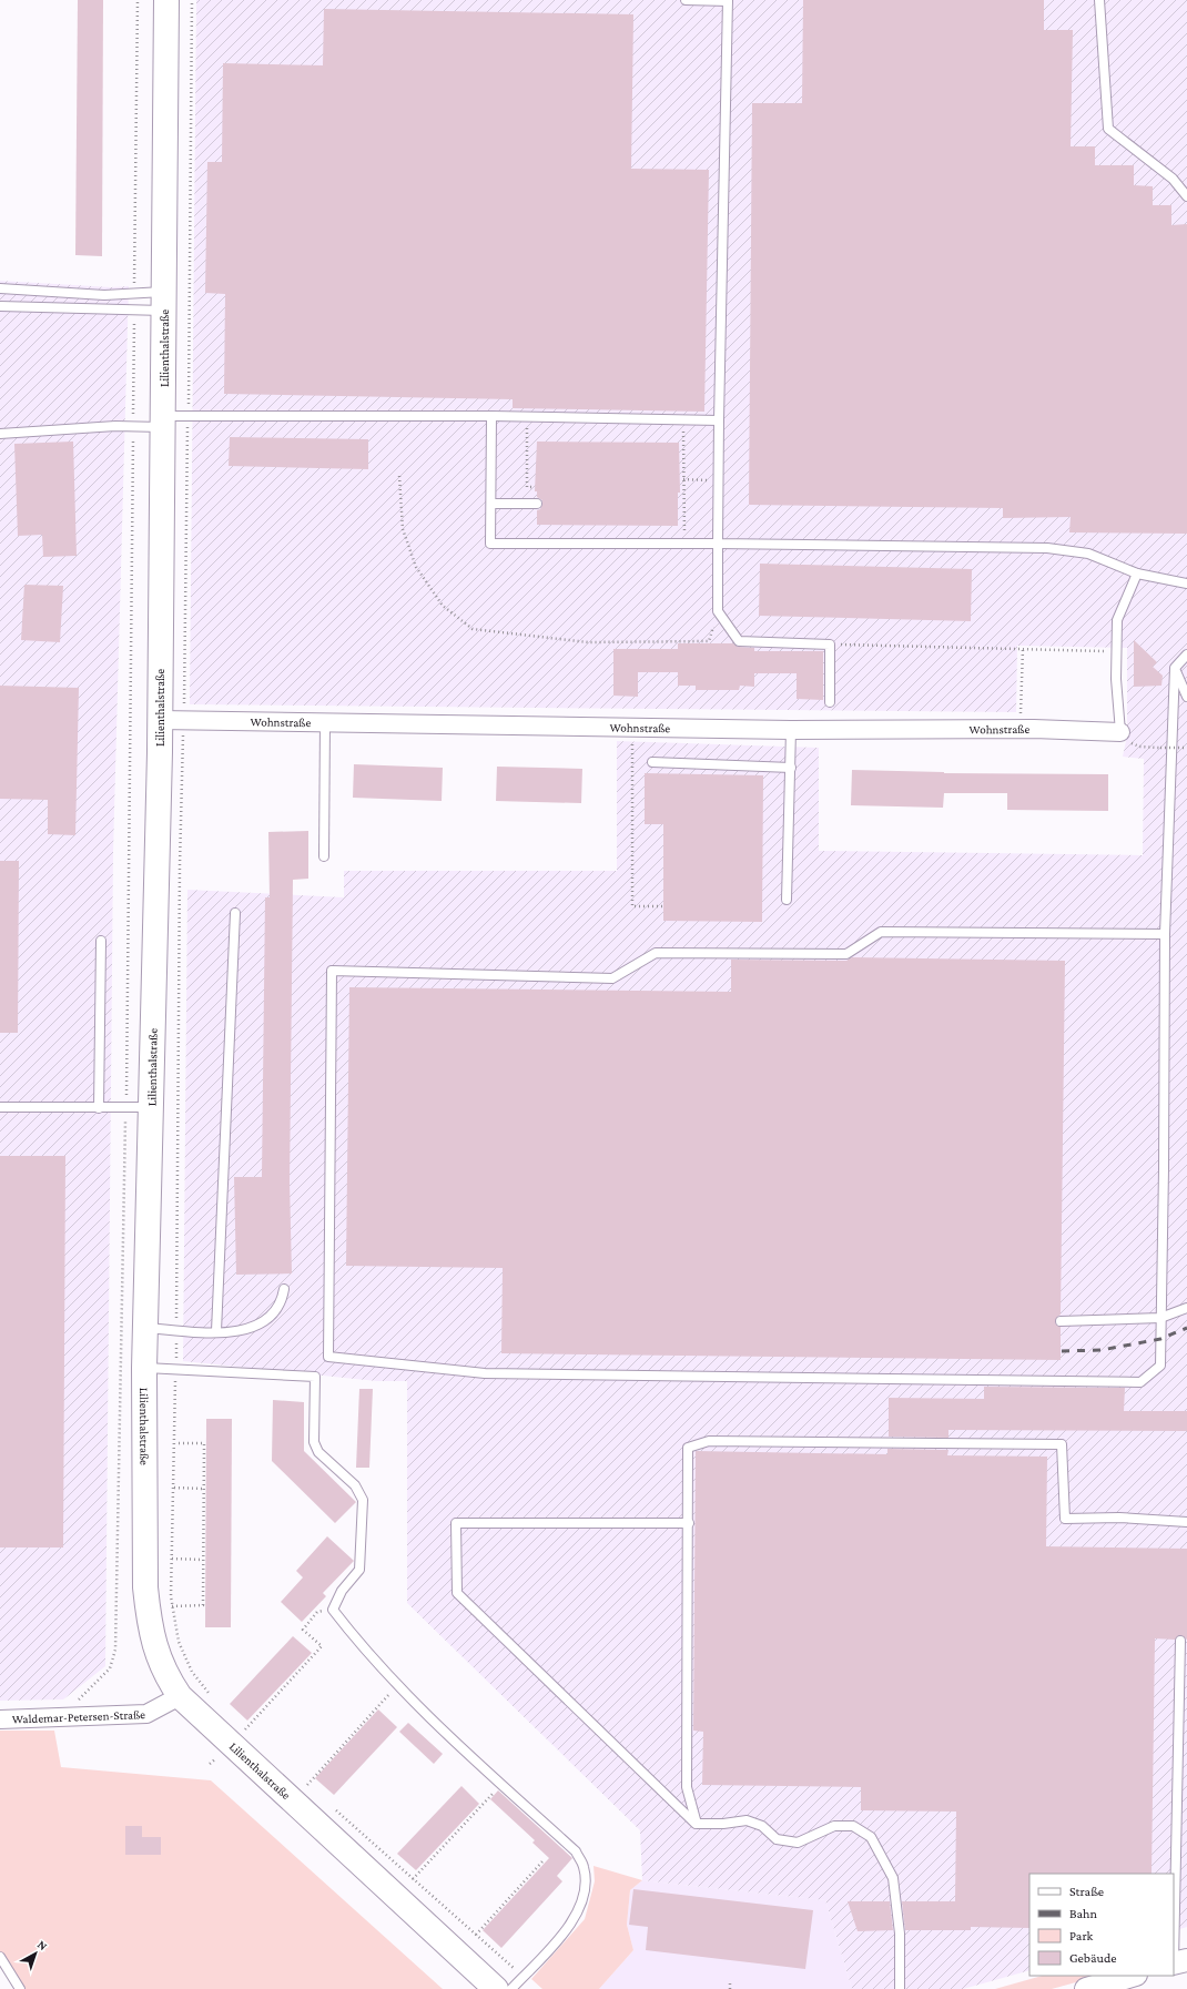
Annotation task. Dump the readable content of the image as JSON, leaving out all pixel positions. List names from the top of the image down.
{
  "streets": {
    "main road": ["Lilienthalstraße"],
    "street": ["Wohnstraße", "Waldemar-Petersen-Straße"]
  },
  "crossings": [
    ["Lilienthalstraße", "Wohnstraße"],
    ["Lilienthalstraße", "Waldemar-Petersen-Straße"]
  ],
  "legend": [
    "Straße",
    "Bahn",
    "Park",
    "Gebäude"
  ],
  "north": "top right"
}
